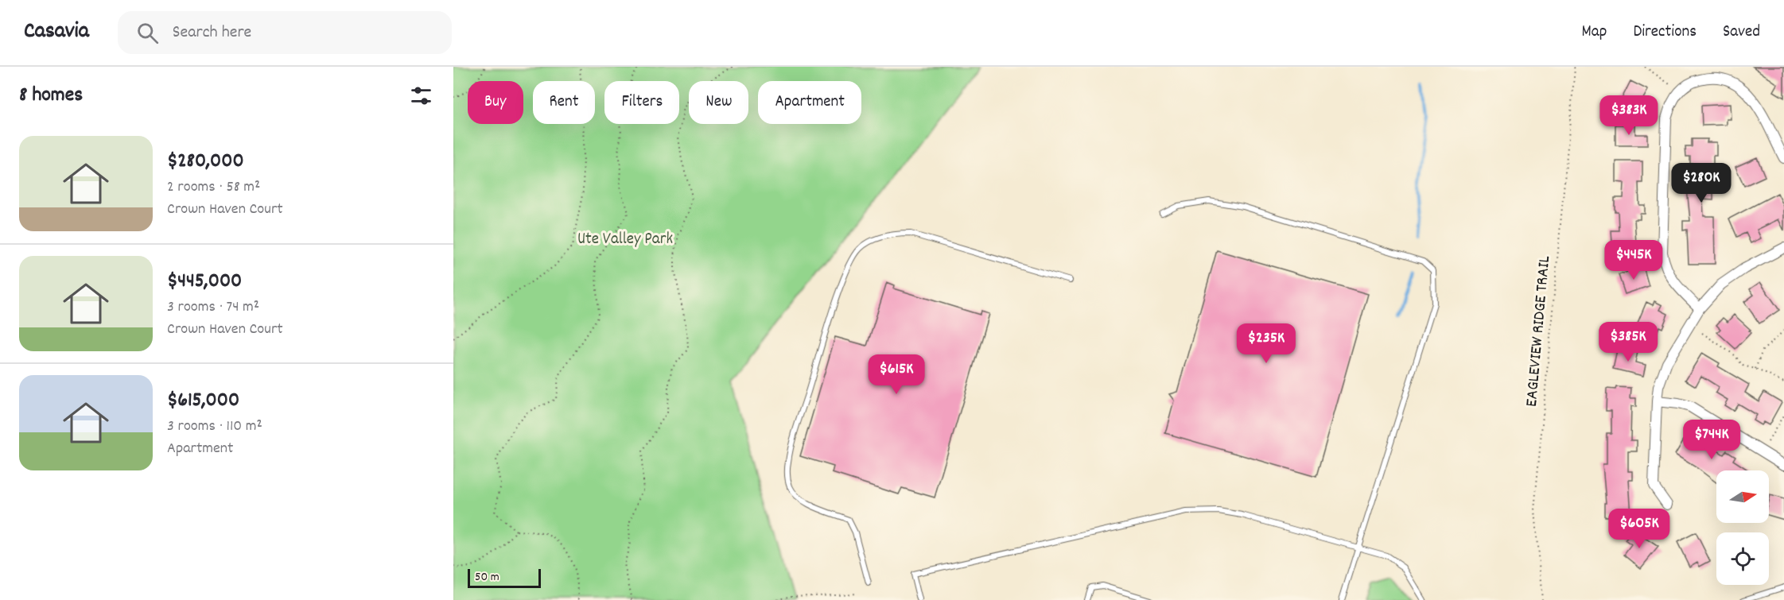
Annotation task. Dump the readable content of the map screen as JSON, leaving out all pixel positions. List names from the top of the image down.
{
  "streets": {
    "path": ["EAGLEVIEW RIDGE TRAIL"]
  },
  "parks": ["Ute Valley Park"],
  "scale_bar": "50 m",
  "north": "right",
  "page": {
    "header": "Casavia",
    "search": "Search here",
    "nav": ["Map", "Directions", "Saved"],
    "heading": "8 homes",
    "chip": [
      "Buy",
      "Rent",
      "Filters",
      "New",
      "Apartment"
    ],
    "price": [
      "$383K",
      "$280K",
      "$445K",
      "$385K",
      "$235K",
      "$615K",
      "$744K",
      "$605K"
    ],
    "list": [
      {
        "name": "$280,000",
        "note": "2 rooms · 58 m² · Crown Haven Court"
      },
      {
        "name": "$445,000",
        "note": "3 rooms · 74 m² · Crown Haven Court"
      },
      {
        "name": "$615,000",
        "note": "3 rooms · 110 m² · Apartment"
      }
    ],
    "scale": "50 m"
  }
}
